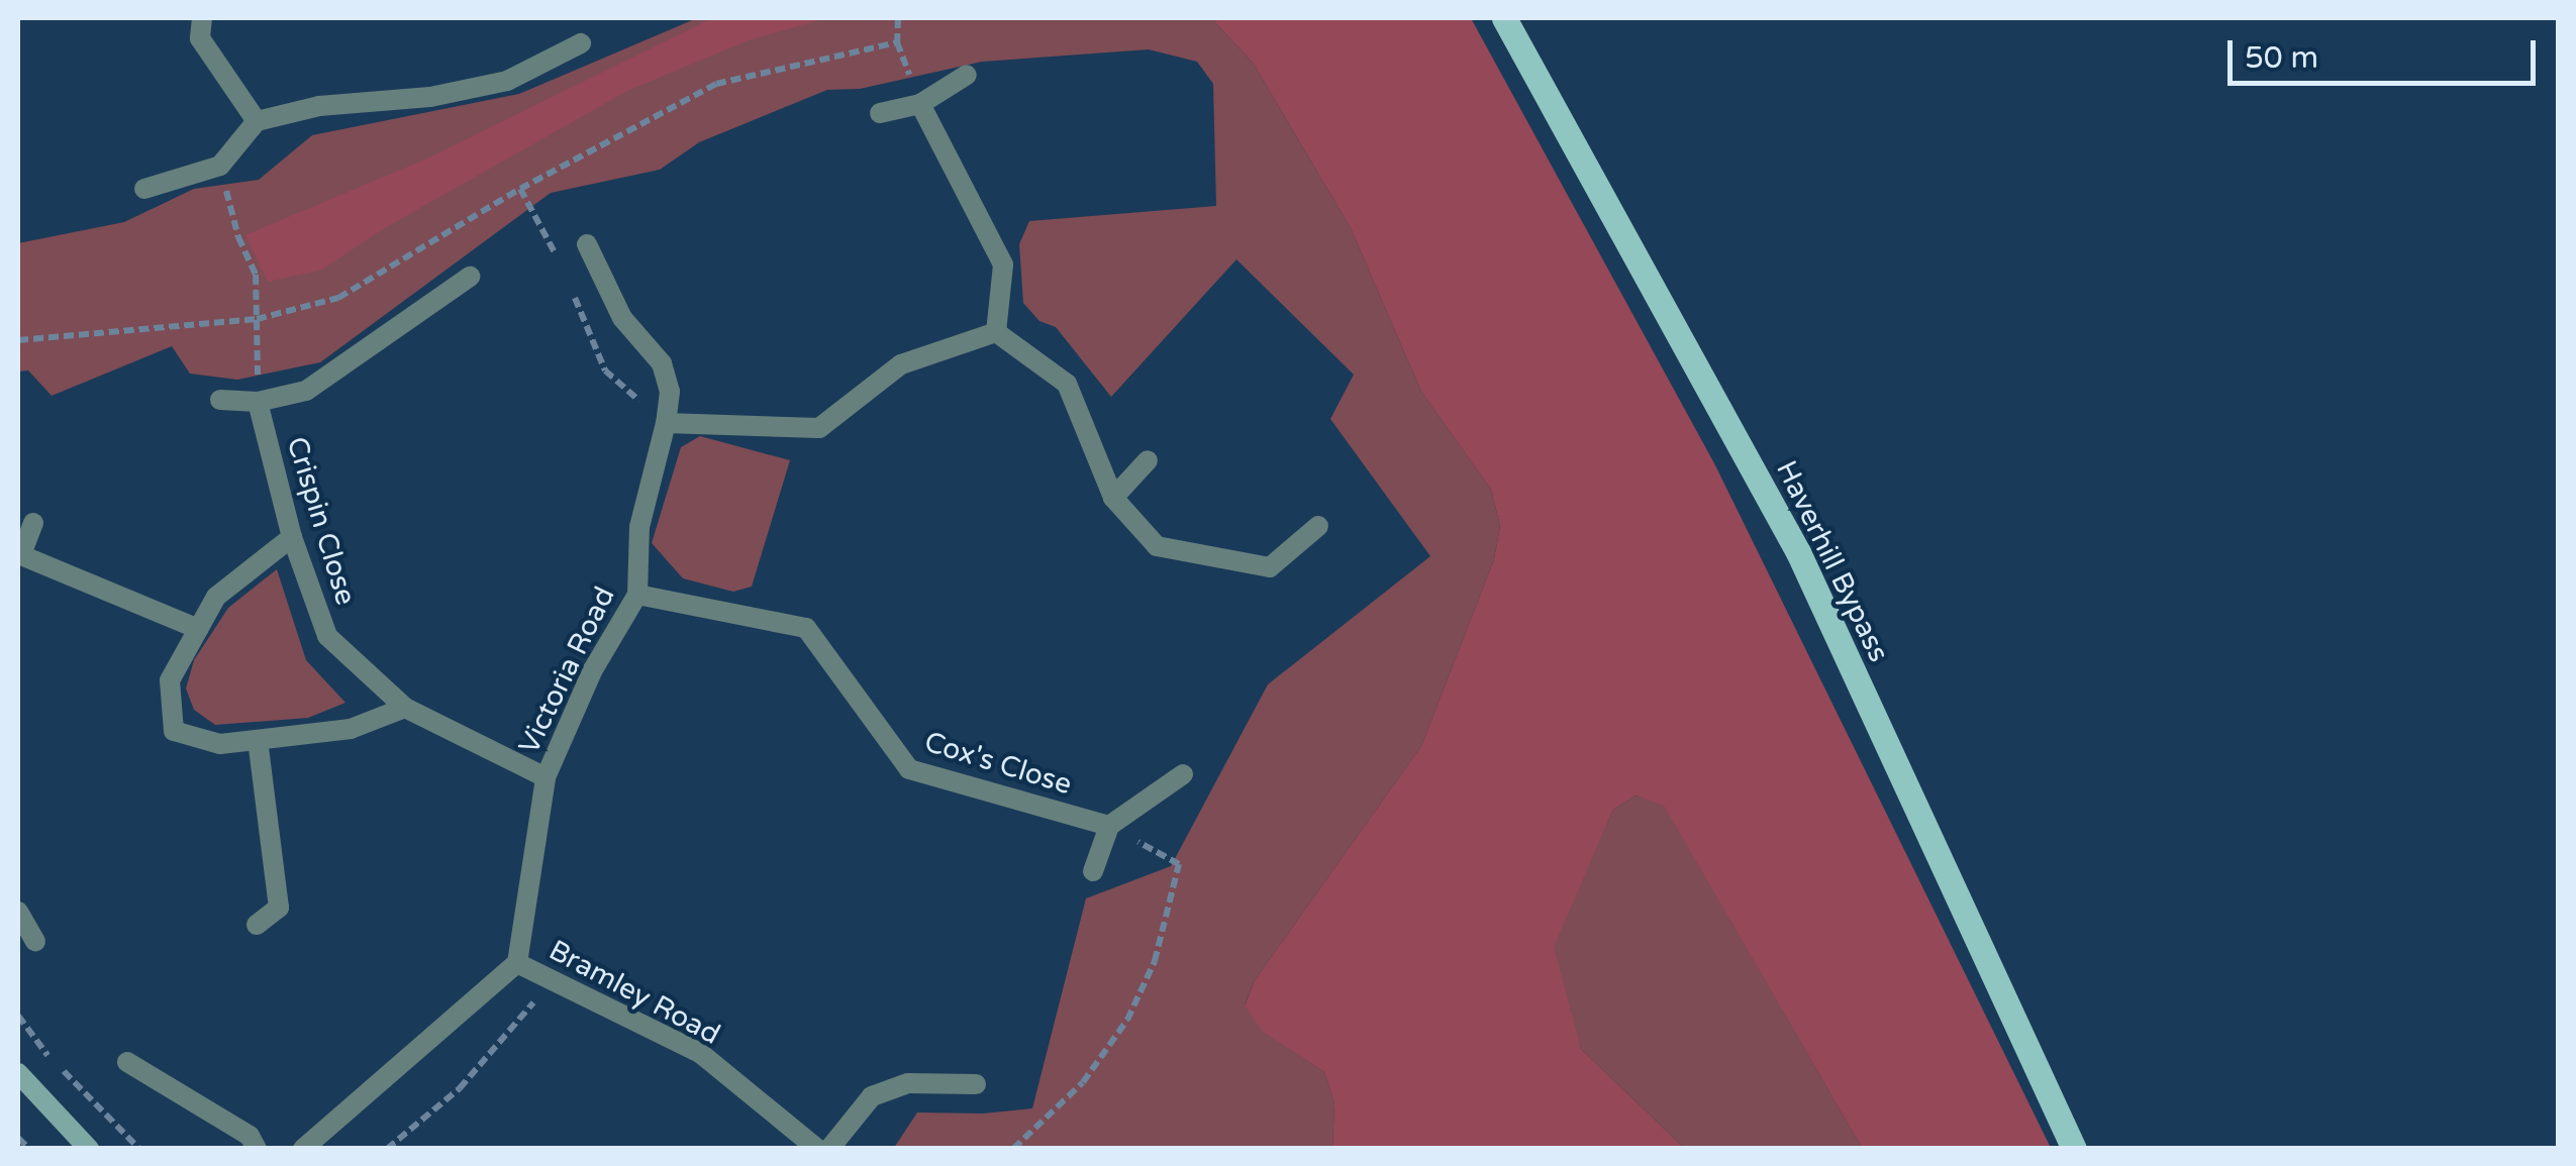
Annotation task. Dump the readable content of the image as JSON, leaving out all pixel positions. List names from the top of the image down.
{
  "streets": {
    "main road": ["Haverhill Bypass"],
    "street": [
      "Crispin Close",
      "Victoria Road",
      "Cox's Close",
      "Bramley Road"
    ]
  },
  "crossings": [
    ["Crispin Close", "Victoria Road"],
    ["Victoria Road", "Cox's Close"],
    ["Victoria Road", "Bramley Road"]
  ],
  "scale_bar": "50 m"
}
